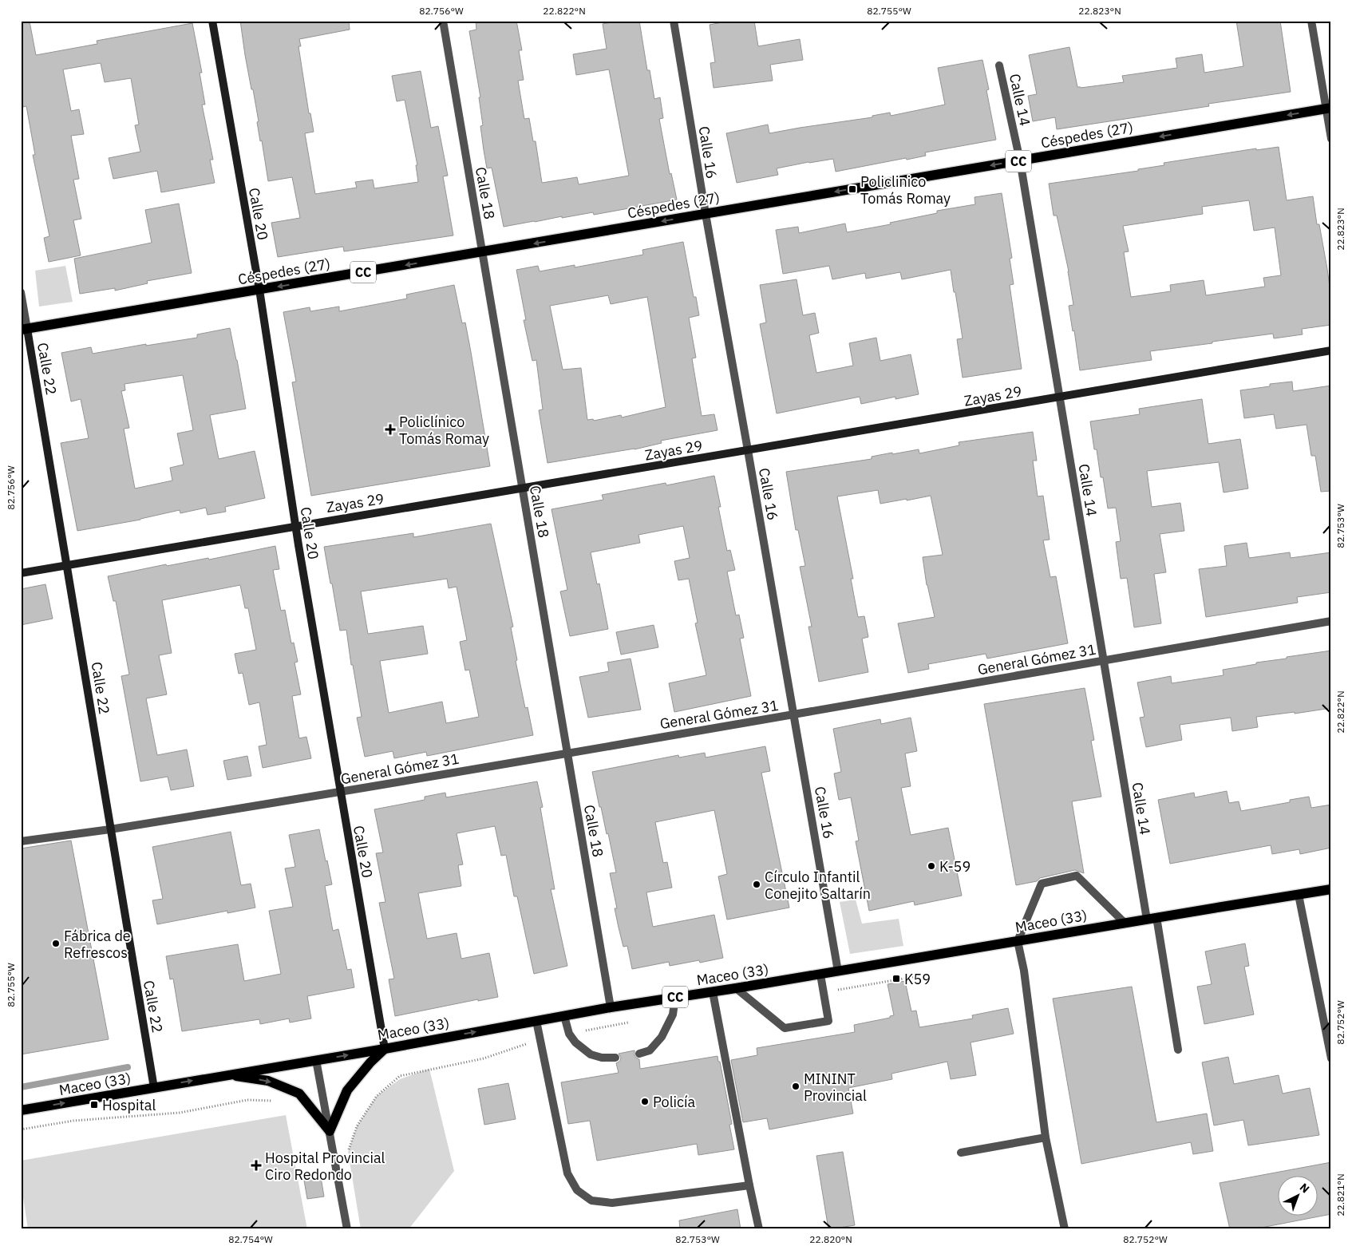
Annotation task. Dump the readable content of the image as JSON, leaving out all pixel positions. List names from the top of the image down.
{
  "streets": {
    "main road": ["Céspedes (27)", "CC", "Maceo (33)"],
    "street": [
      "Calle 14",
      "Calle 16",
      "Calle 18",
      "Calle 20",
      "Calle 22",
      "Zayas 29",
      "General Gómez 31"
    ]
  },
  "crossings": [
    ["Calle 14", "Céspedes (27)"],
    ["Calle 14", "Zayas 29"],
    ["Calle 14", "General Gómez 31"],
    ["Calle 14", "Maceo (33)"],
    ["Céspedes (27)", "Calle 16"],
    ["Céspedes (27)", "Calle 18"],
    ["Céspedes (27)", "Calle 20"],
    ["Céspedes (27)", "Calle 22"],
    ["Calle 16", "Zayas 29"],
    ["Calle 16", "General Gómez 31"],
    ["Calle 16", "Maceo (33)"],
    ["Calle 18", "Zayas 29"],
    ["Calle 18", "General Gómez 31"],
    ["Calle 18", "Maceo (33)"],
    ["Calle 20", "Zayas 29"],
    ["Calle 20", "General Gómez 31"],
    ["Calle 20", "Maceo (33)"],
    ["Calle 22", "Zayas 29"],
    ["Calle 22", "General Gómez 31"],
    ["Calle 22", "Maceo (33)"]
  ],
  "one_way": ["Céspedes (27)"],
  "places": {
    "transit": ["Policlinico Tomás Romay", "K59", "Hospital"],
    "health": ["Policlínico Tomás Romay", "Hospital Provincial Ciro Redondo"],
    "other": [
      "K-59",
      "Círculo Infantil Conejito Saltarín",
      "Fábrica de Refrescos",
      "MININT Provincial",
      "Policía"
    ]
  },
  "north": "top right",
  "coordinates": [
    "82.756°W",
    "22.822°N",
    "82.755°W",
    "22.823°N",
    "82.753°W",
    "82.752°W",
    "22.821°N",
    "82.754°W",
    "22.820°N"
  ]
}
